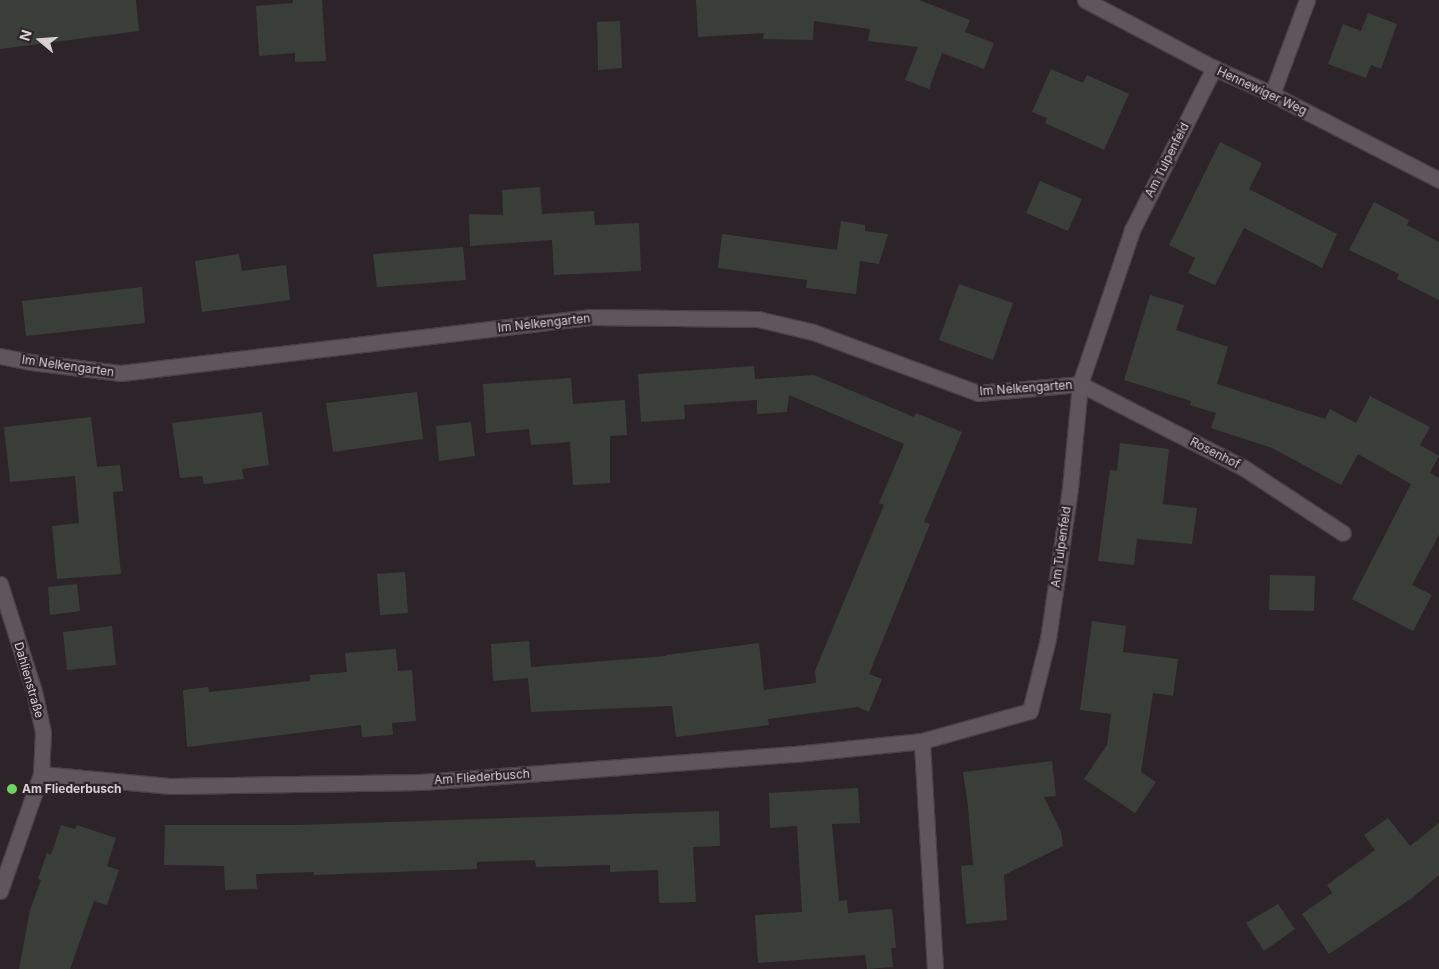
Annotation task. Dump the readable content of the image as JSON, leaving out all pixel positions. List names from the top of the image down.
{
  "streets": {
    "street": [
      "Hennewiger Weg",
      "Am Tulpenfeld",
      "Im Nelkengarten",
      "Rosenhof",
      "Dahlienstraße",
      "Am Fliederbusch"
    ]
  },
  "crossings": [
    ["Hennewiger Weg", "Am Tulpenfeld"],
    ["Am Tulpenfeld", "Im Nelkengarten"],
    ["Am Tulpenfeld", "Rosenhof"],
    ["Am Tulpenfeld", "Am Fliederbusch"],
    ["Im Nelkengarten", "Rosenhof"],
    ["Dahlienstraße", "Am Fliederbusch"]
  ],
  "places": ["Am Fliederbusch"],
  "north": "left"
}
